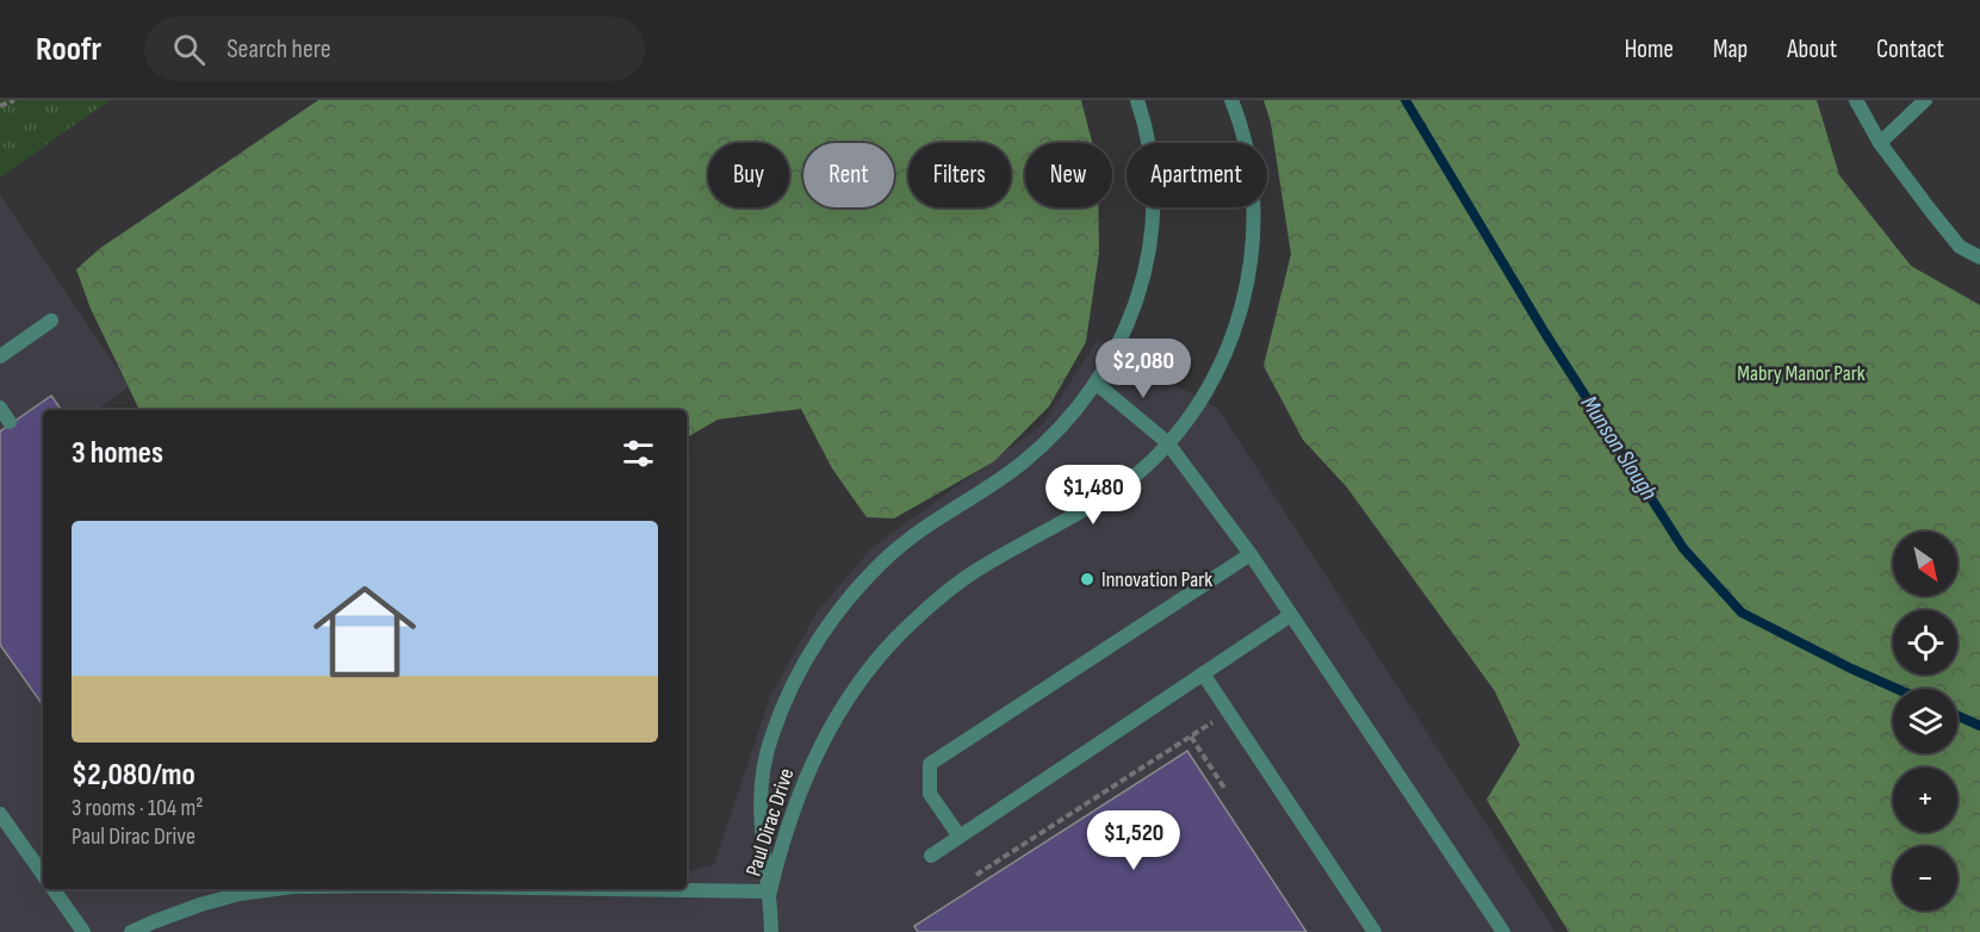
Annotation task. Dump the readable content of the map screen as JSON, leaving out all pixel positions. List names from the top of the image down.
{
  "streets": {
    "street": ["Paul Dirac Drive"]
  },
  "water": ["Munson Slough"],
  "parks": ["Mabry Manor Park"],
  "places": ["Innovation Park"],
  "north": "bottom right",
  "page": {
    "header": "Roofr",
    "search": "Search here",
    "nav": [
      "Home",
      "Map",
      "About",
      "Contact"
    ],
    "chip": [
      "Buy",
      "Rent",
      "Filters",
      "New",
      "Apartment"
    ],
    "price": ["$2,080", "$1,480", "$1,520"],
    "heading": "3 homes",
    "list": [
      {
        "name": "$2,080/mo",
        "note": "3 rooms · 104 m² · Paul Dirac Drive"
      }
    ],
    "map_buttons": ["+", "−"]
  }
}
